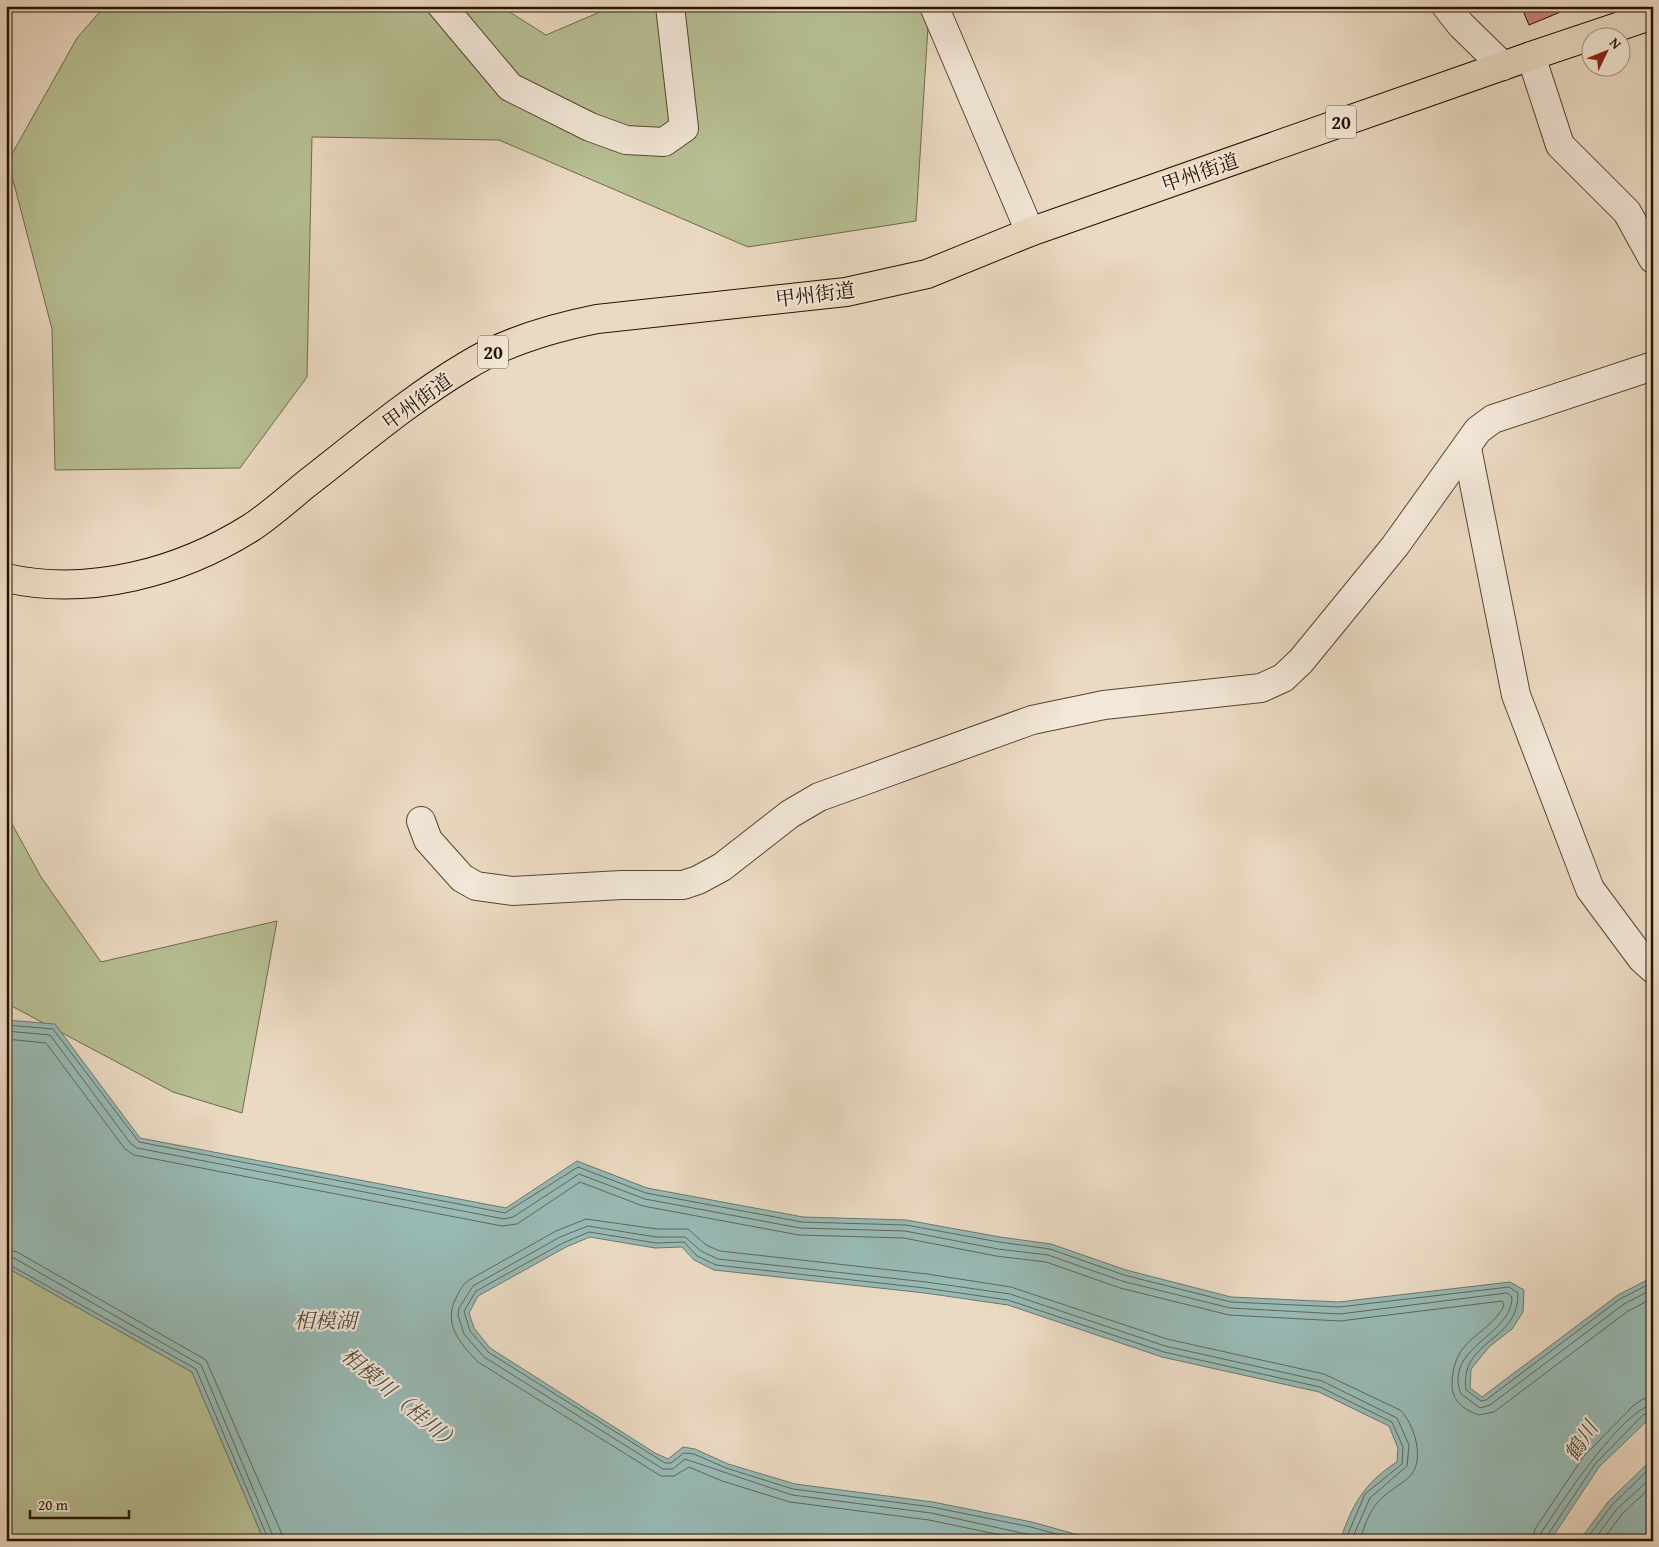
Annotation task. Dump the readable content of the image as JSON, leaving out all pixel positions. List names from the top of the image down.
{
  "streets": {
    "highway": ["20", "甲州街道"]
  },
  "water": ["相模湖", "相模川（桂川）", "鶴川"],
  "scale_bar": "20 m",
  "north": "top right"
}
